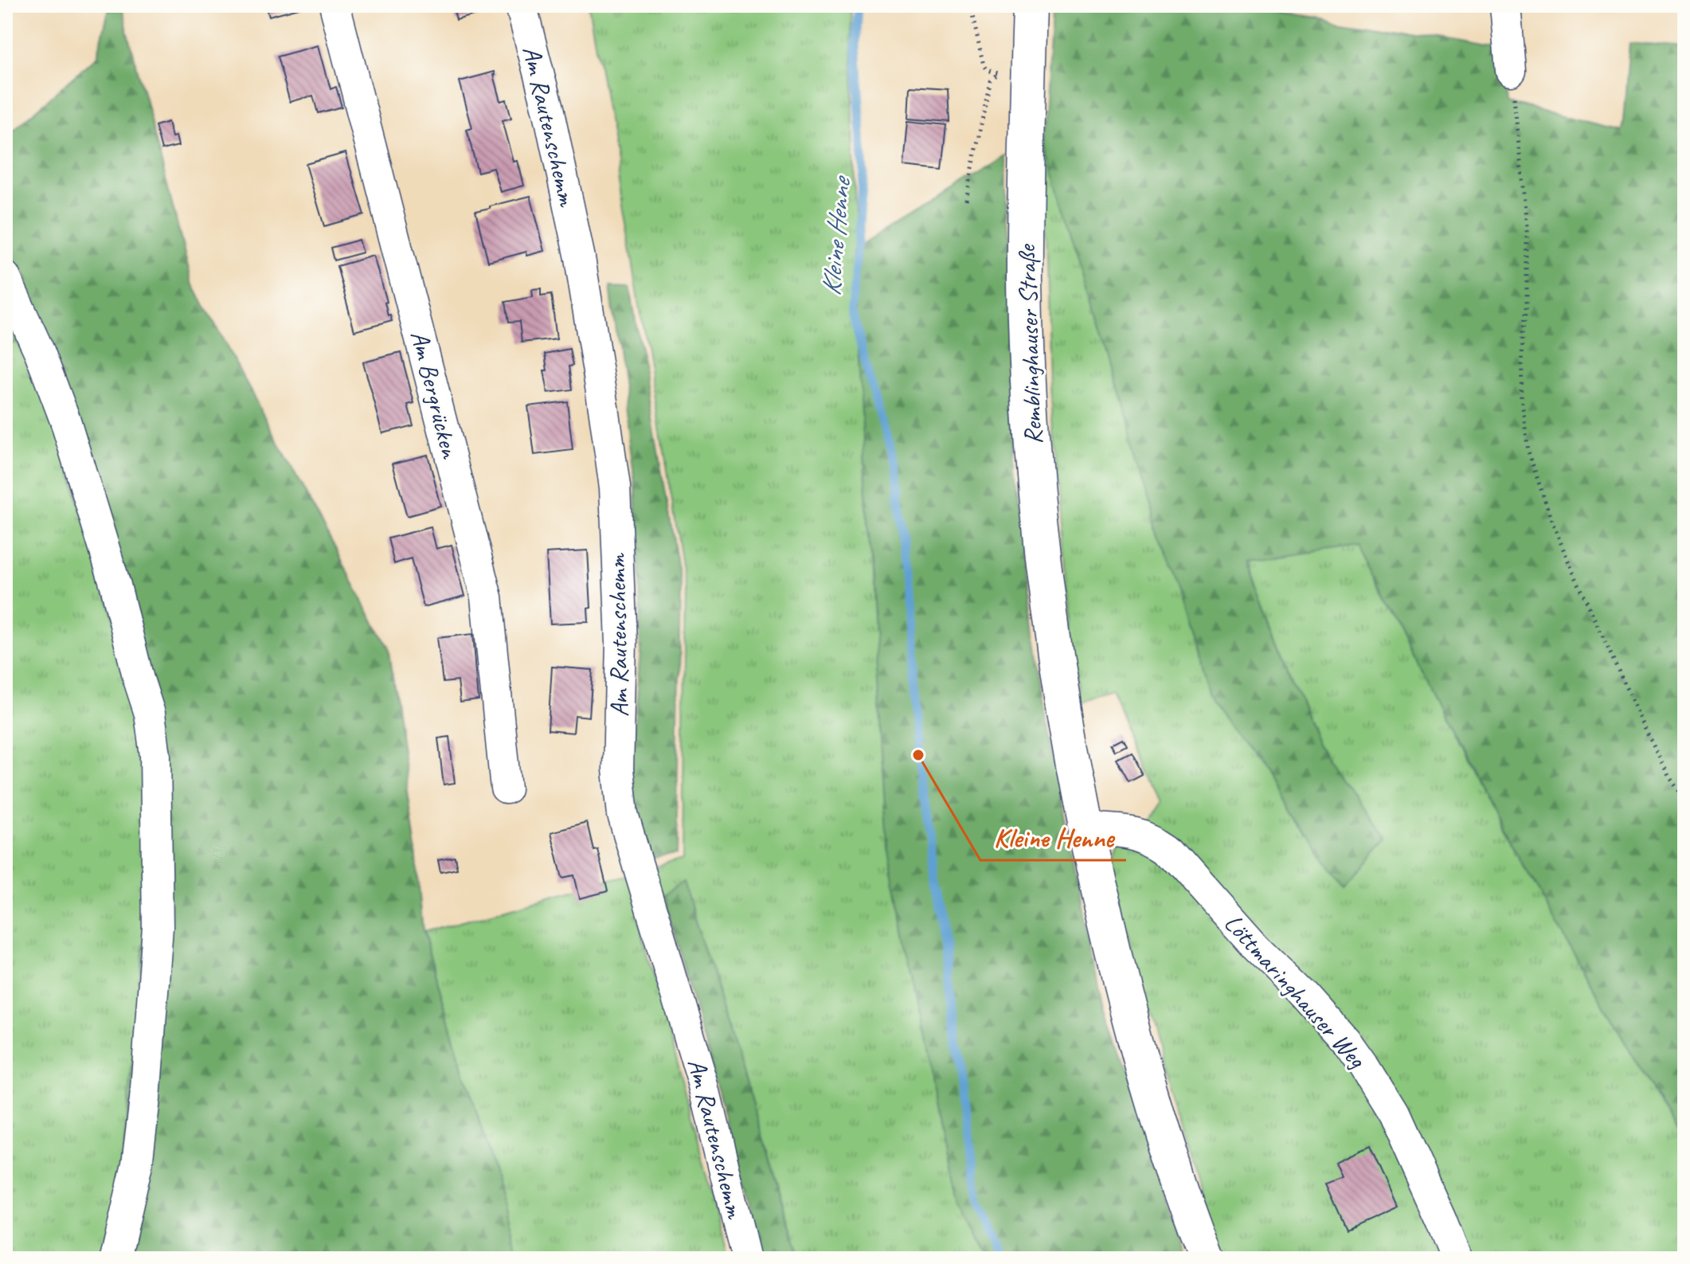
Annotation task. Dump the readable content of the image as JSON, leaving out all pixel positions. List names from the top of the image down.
{
  "streets": {
    "main road": ["Remblinghauser Straße"],
    "street": ["Am Rautenschemm", "Am Bergrücken", "Löttmaringhauser Weg"]
  },
  "crossings": [
    ["Remblinghauser Straße", "Löttmaringhauser Weg"]
  ],
  "water": ["Kleine Henne"],
  "places": ["Kleine Henne"]
}
